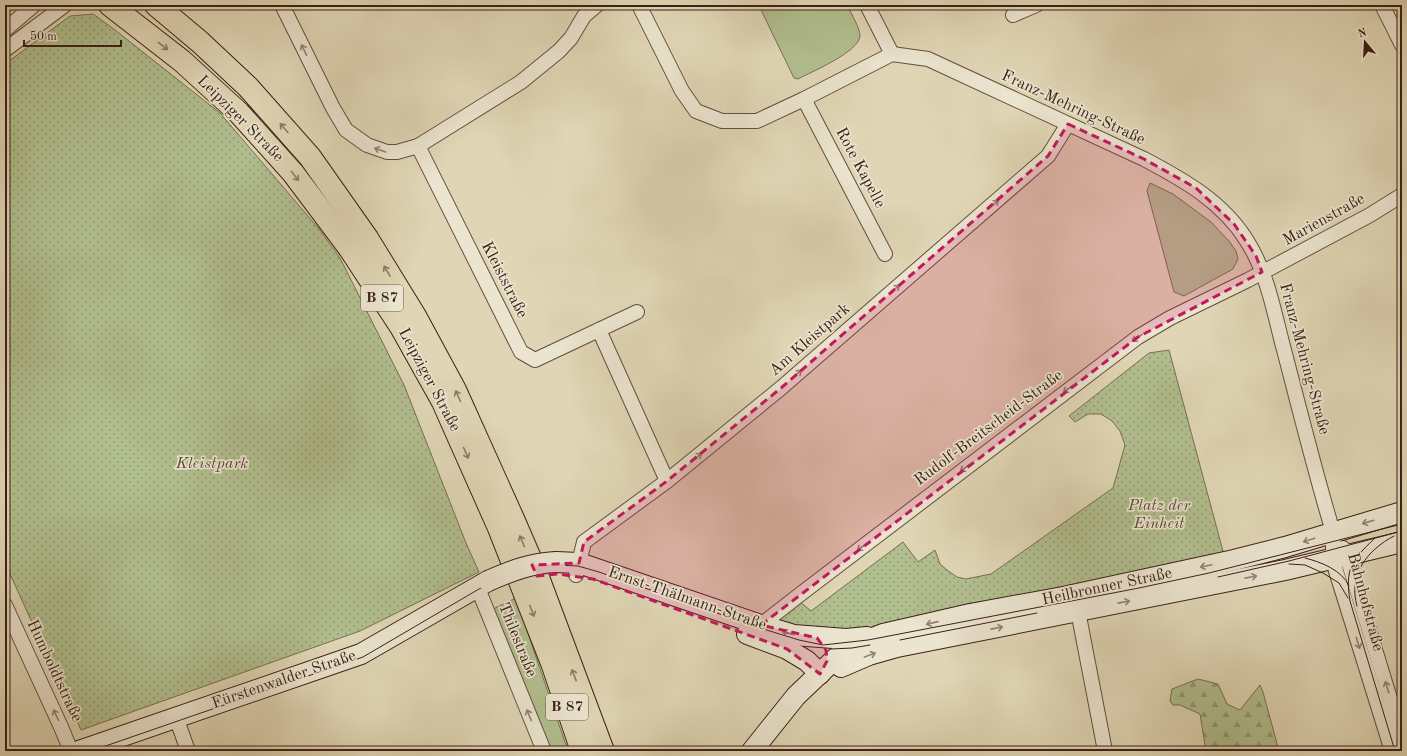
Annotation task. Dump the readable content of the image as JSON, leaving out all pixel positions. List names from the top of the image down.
{
  "streets": {
    "main road": ["Leipziger Straße", "B 87"],
    "street": [
      "Franz-Mehring-Straße",
      "Rote Kapelle",
      "Marienstraße",
      "Kleiststraße",
      "Am Kleistpark",
      "Rudolf-Breitscheid-Straße",
      "Heilbronner Straße",
      "Ernst-Thälmann-Straße",
      "Bahnhofstraße",
      "Thilestraße",
      "Humboldtstraße",
      "Fürstenwalder Straße"
    ]
  },
  "crossings": [
    ["Franz-Mehring-Straße", "Marienstraße"],
    ["Franz-Mehring-Straße", "Am Kleistpark"],
    ["Franz-Mehring-Straße", "Rudolf-Breitscheid-Straße"],
    ["Franz-Mehring-Straße", "Heilbronner Straße"],
    ["Franz-Mehring-Straße", "Bahnhofstraße"],
    ["Marienstraße", "Rudolf-Breitscheid-Straße"],
    ["Am Kleistpark", "Ernst-Thälmann-Straße"],
    ["Am Kleistpark", "Fürstenwalder Straße"],
    ["Rudolf-Breitscheid-Straße", "Ernst-Thälmann-Straße"],
    ["Heilbronner Straße", "Ernst-Thälmann-Straße"],
    ["Heilbronner Straße", "Bahnhofstraße"],
    ["Ernst-Thälmann-Straße", "Fürstenwalder Straße"],
    ["Thilestraße", "Fürstenwalder Straße"]
  ],
  "one_way": [
    "Am Kleistpark",
    "Rudolf-Breitscheid-Straße",
    "Thilestraße",
    "Humboldtstraße"
  ],
  "parks": ["Kleistpark", "Platz der Einheit"],
  "scale_bar": "50 m",
  "north": "top"
}
